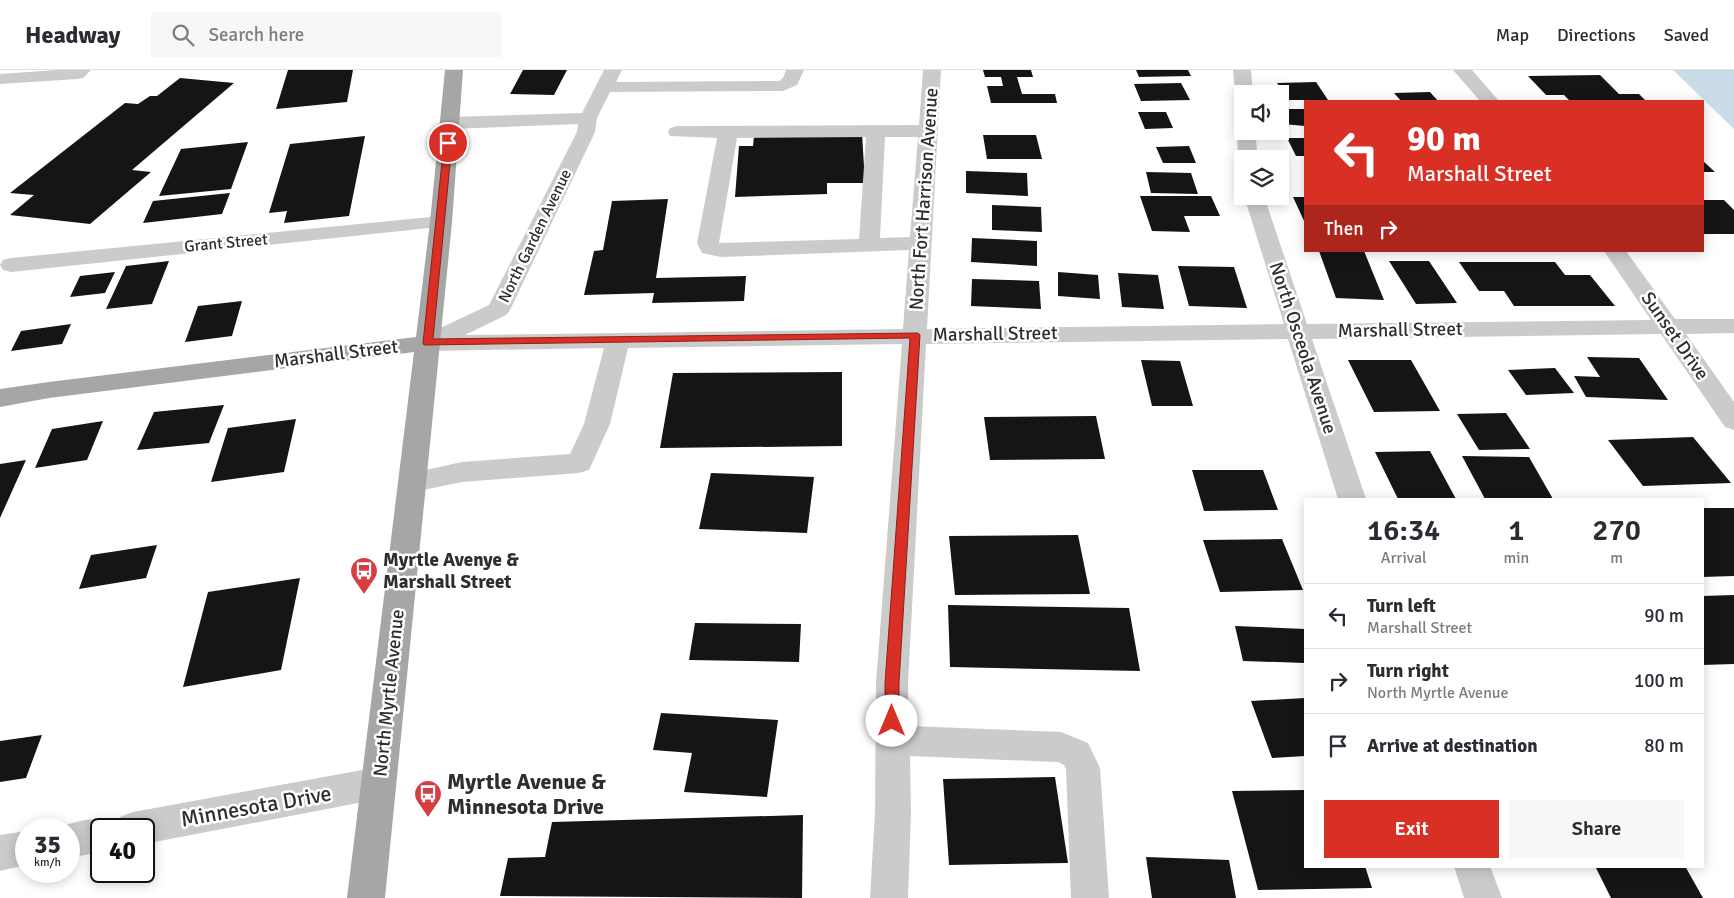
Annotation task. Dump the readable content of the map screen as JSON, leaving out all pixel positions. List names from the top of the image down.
{
  "streets": {
    "main road": ["Marshall Street", "North Myrtle Avenue"],
    "street": [
      "North Fort Harrison Avenue",
      "North Garden Avenue",
      "Grant Street",
      "Sunset Drive",
      "North Osceola Avenue",
      "Minnesota Drive"
    ]
  },
  "crossings": [
    ["North Fort Harrison Avenue", "Marshall Street"],
    ["North Garden Avenue", "Marshall Street"],
    ["North Garden Avenue", "North Myrtle Avenue"],
    ["Grant Street", "North Myrtle Avenue"],
    ["Marshall Street", "Sunset Drive"],
    ["Marshall Street", "North Osceola Avenue"],
    ["Marshall Street", "North Myrtle Avenue"],
    ["North Myrtle Avenue", "Minnesota Drive"]
  ],
  "places": {
    "bus stop": ["Myrtle Avenye & Marshall Street", "Myrtle Avenue & Minnesota Drive"]
  },
  "page": {
    "header": "Headway",
    "search": "Search here",
    "nav": ["Map", "Directions", "Saved"],
    "turn": ["90 m", "Marshall Street"],
    "then": "Then",
    "eta": [
      "16:34",
      "Arrival",
      "1",
      "min",
      "270",
      "m"
    ],
    "list": [
      {
        "name": "Turn left",
        "note": "Marshall Street",
        "value": "90 m"
      },
      {
        "name": "Turn right",
        "note": "North Myrtle Avenue",
        "value": "100 m"
      },
      {
        "name": "Arrive at destination",
        "value": "80 m"
      }
    ],
    "buttons": ["Exit", "Share"],
    "speed": "35 km/h",
    "limit": "40"
  }
}
